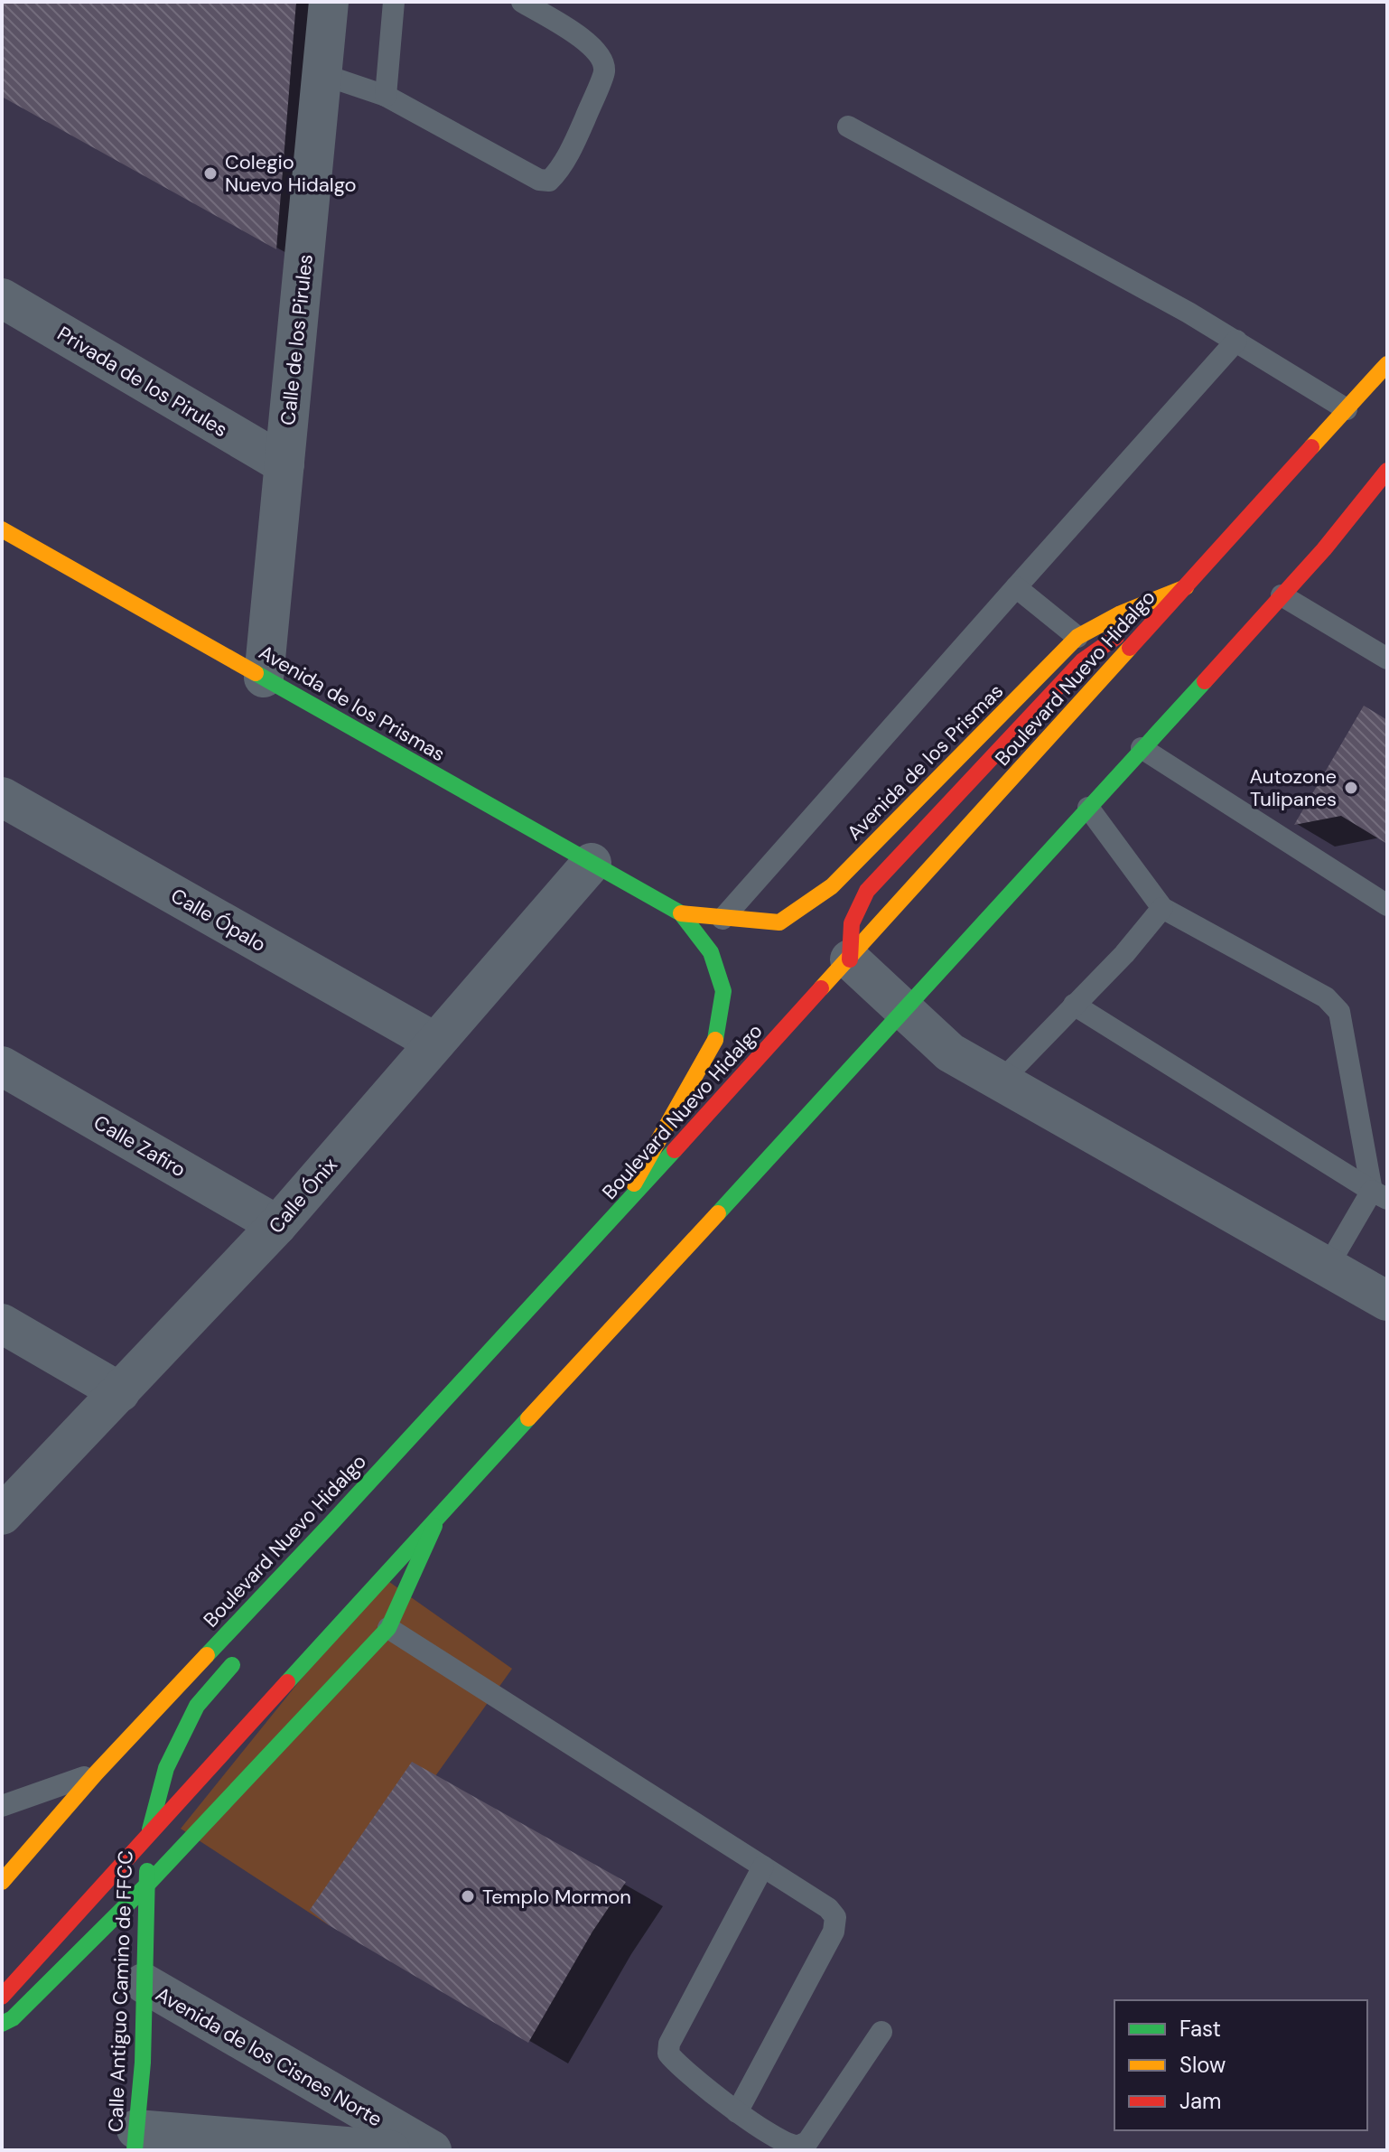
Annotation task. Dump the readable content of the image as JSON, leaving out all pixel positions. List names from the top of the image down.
{
  "streets": {
    "main road": ["Boulevard Nuevo Hidalgo", "Avenida de los Prismas", "Calle Antiguo Camino de FFCC"],
    "street": [
      "Calle de los Pirules",
      "Privada de los Pirules",
      "Calle Ópalo",
      "Calle Zafiro",
      "Calle Ónix",
      "Avenida de los Cisnes Norte"
    ]
  },
  "crossings": [
    ["Calle de los Pirules", "Privada de los Pirules"],
    ["Calle de los Pirules", "Avenida de los Prismas"],
    ["Boulevard Nuevo Hidalgo", "Avenida de los Prismas"],
    ["Avenida de los Prismas", "Calle Ónix"],
    ["Calle Ópalo", "Calle Ónix"],
    ["Calle Zafiro", "Calle Ónix"],
    ["Calle Antiguo Camino de FFCC", "Avenida de los Cisnes Norte"]
  ],
  "places": ["Colegio Nuevo Hidalgo", "Autozone Tulipanes", "Templo Mormon"],
  "legend": ["Fast", "Slow", "Jam"]
}
